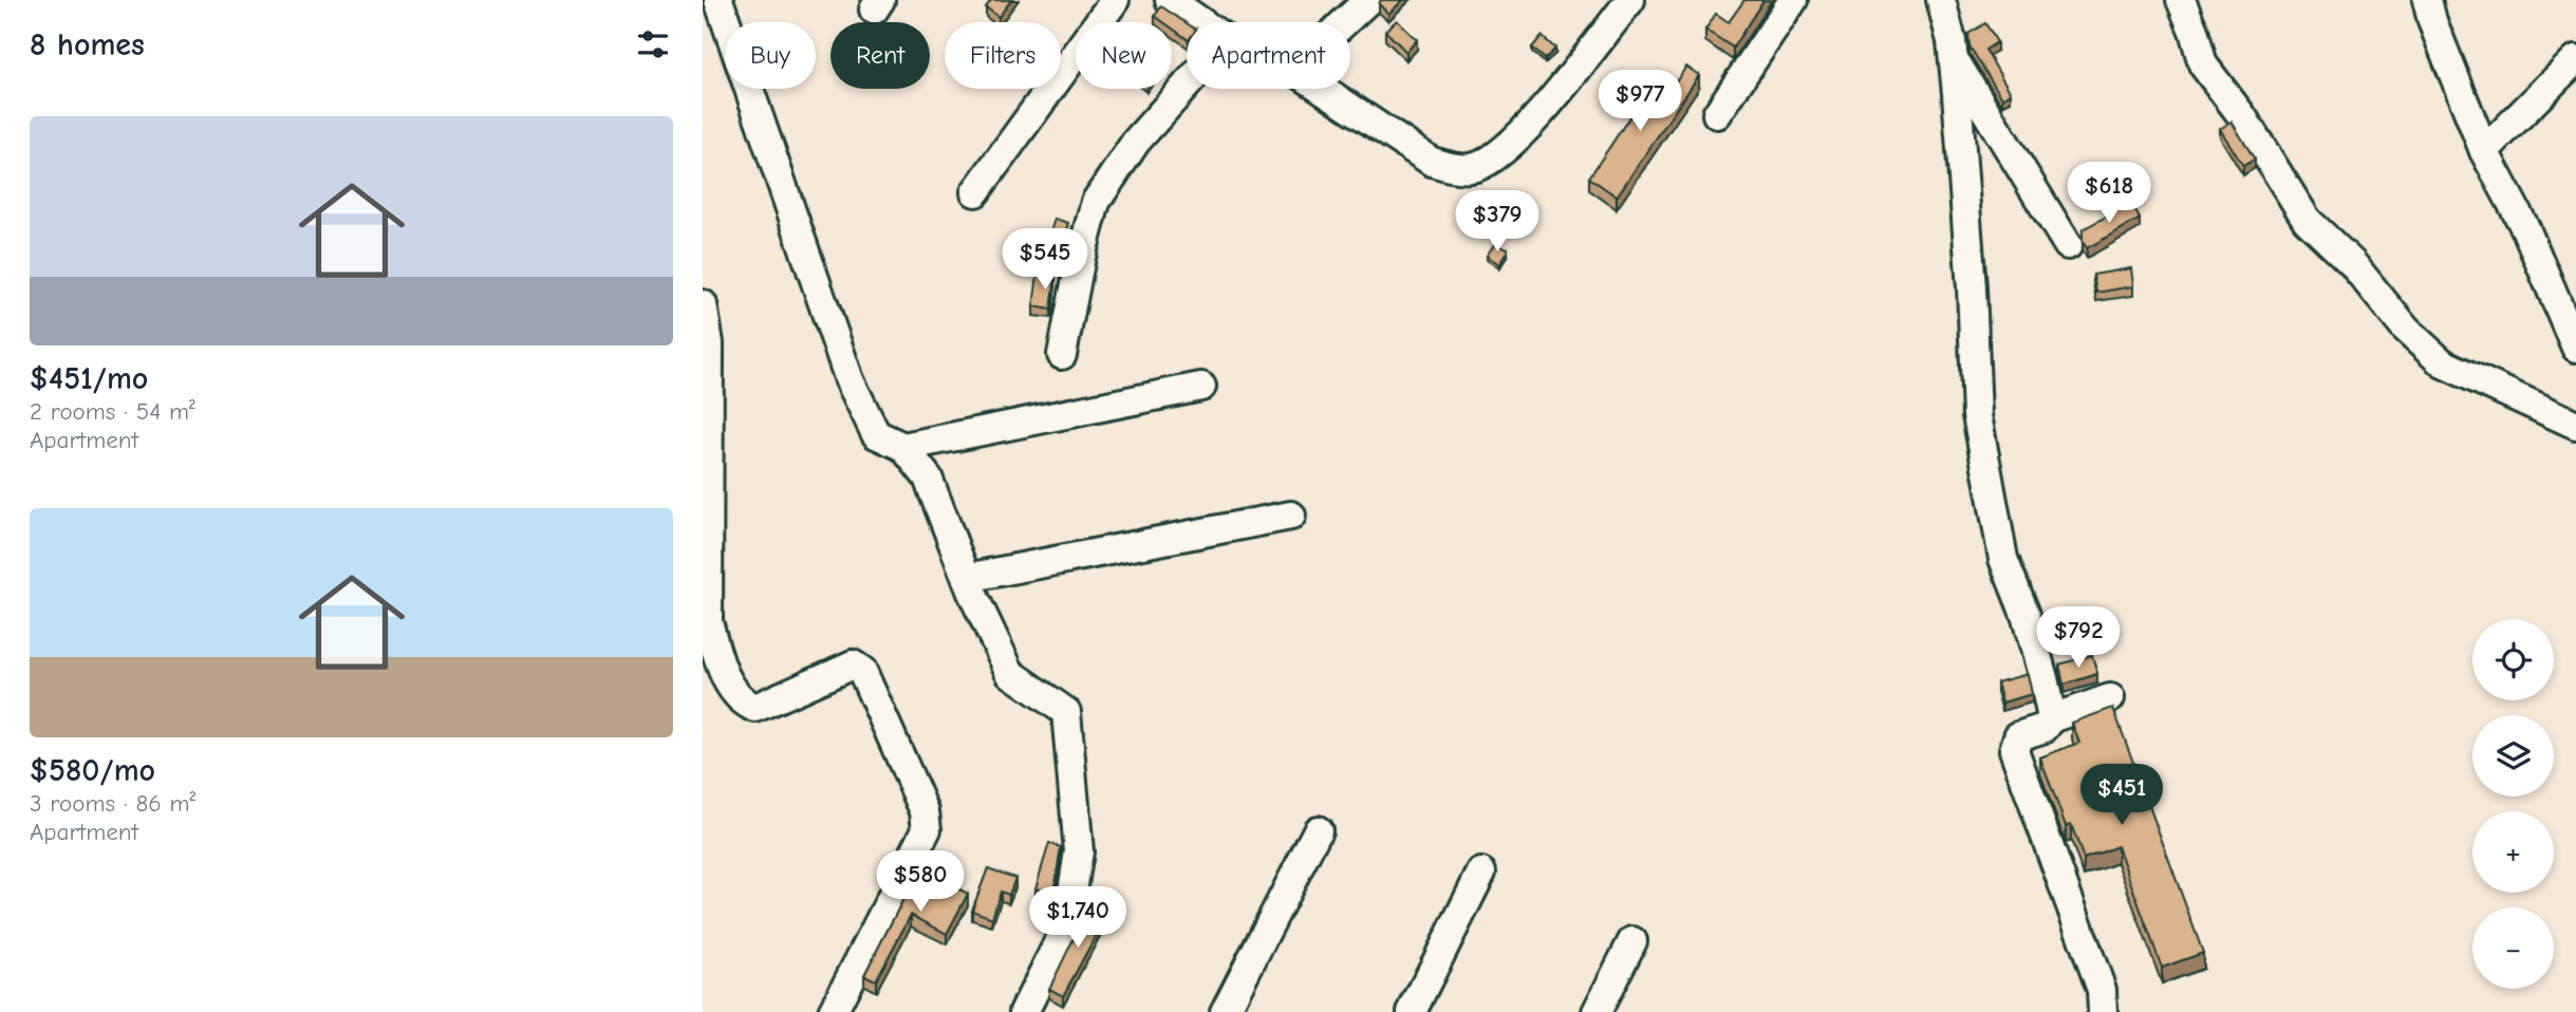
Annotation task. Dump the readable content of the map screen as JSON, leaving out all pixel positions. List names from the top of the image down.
{
  "page": {
    "heading": "8 homes",
    "chip": [
      "Buy",
      "Rent",
      "Filters",
      "New",
      "Apartment"
    ],
    "price": [
      "$977",
      "$618",
      "$379",
      "$545",
      "$792",
      "$451",
      "$580",
      "$1,740"
    ],
    "list": [
      {
        "name": "$451/mo",
        "note": "2 rooms · 54 m² · Apartment"
      },
      {
        "name": "$580/mo",
        "note": "3 rooms · 86 m² · Apartment"
      }
    ],
    "map_buttons": ["+", "−"]
  }
}
